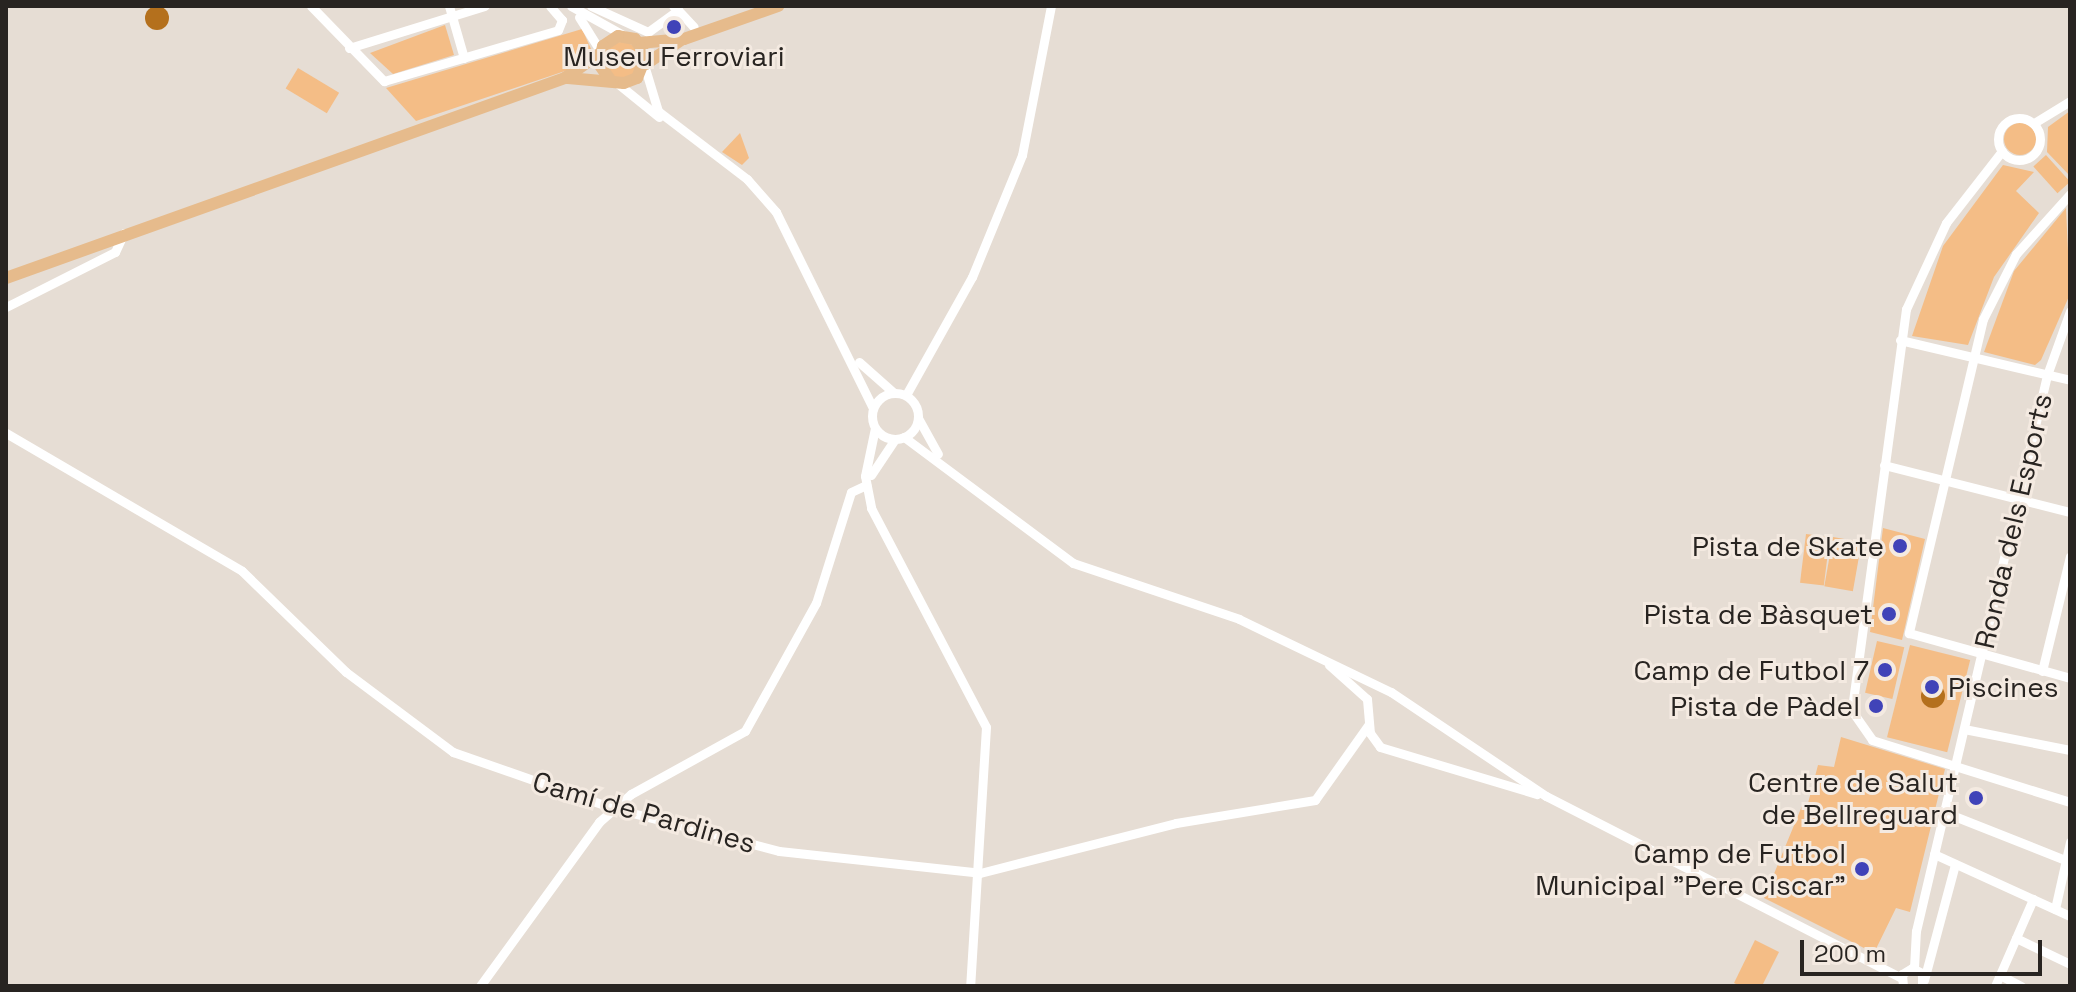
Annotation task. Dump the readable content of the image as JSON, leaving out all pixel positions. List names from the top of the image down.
{
  "streets": {
    "street": ["Ronda dels Esports", "Camí de Pardines"]
  },
  "places": [
    "Museu Ferroviari",
    "Pista de Skate",
    "Pista de Bàsquet",
    "Camp de Futbol 7",
    "Piscines",
    "Pista de Pàdel",
    "Centre de Salut de Bellreguard",
    "Camp de Futbol Municipal \"Pere Ciscar\""
  ],
  "scale_bar": "200 m"
}
